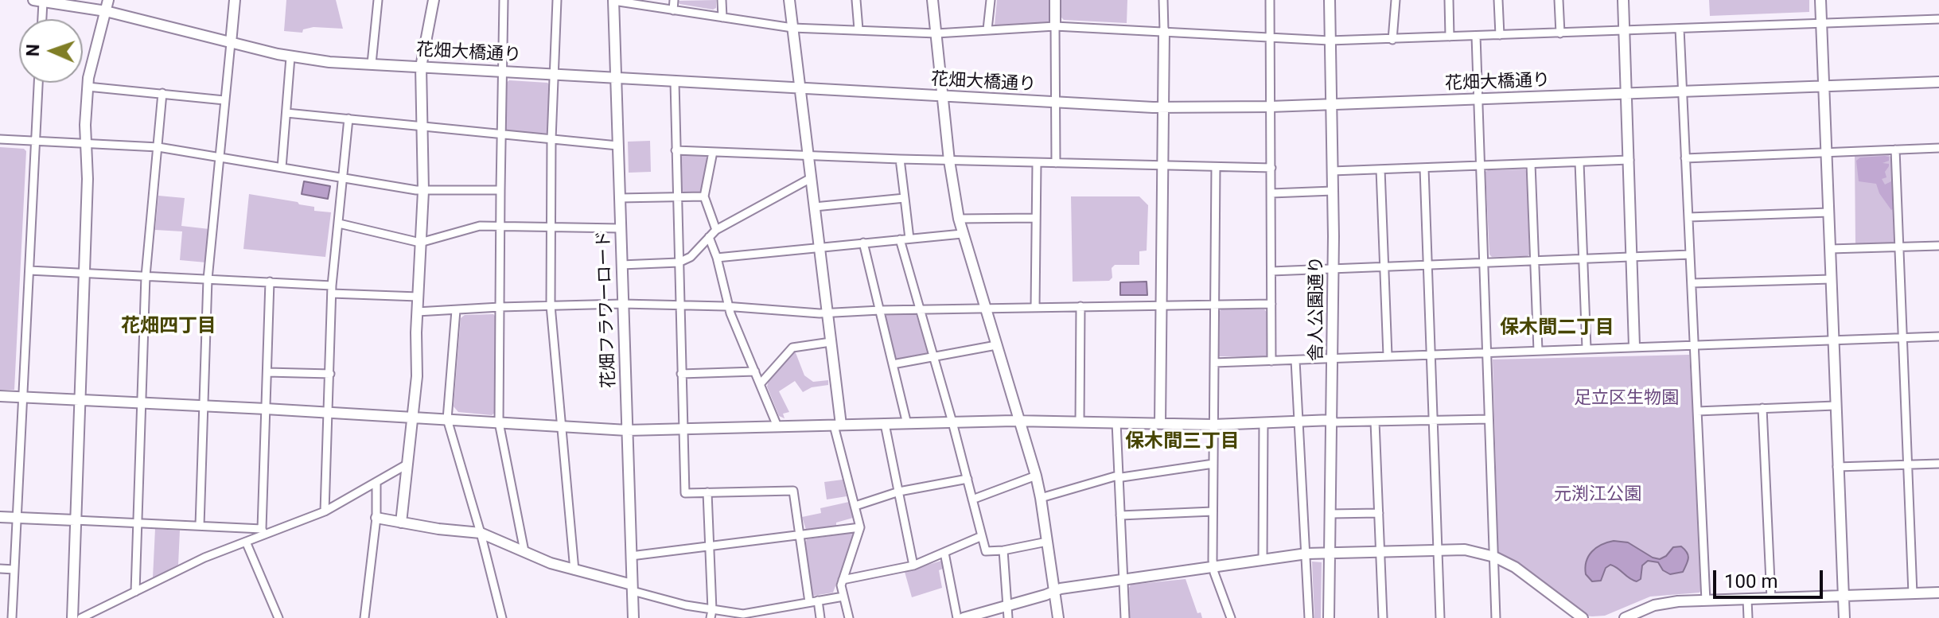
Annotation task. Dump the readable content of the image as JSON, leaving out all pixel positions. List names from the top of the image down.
{
  "streets": {
    "street": ["花畑大橋通り", "舎人公園通り", "花畑フラワーロード"]
  },
  "crossings": [
    ["花畑大橋通り", "舎人公園通り"],
    ["花畑大橋通り", "花畑フラワーロード"]
  ],
  "districts": ["花畑四丁目", "保木間二丁目", "保木間三丁目"],
  "parks": ["足立区生物園", "元渕江公園"],
  "scale_bar": "100 m",
  "north": "left"
}
